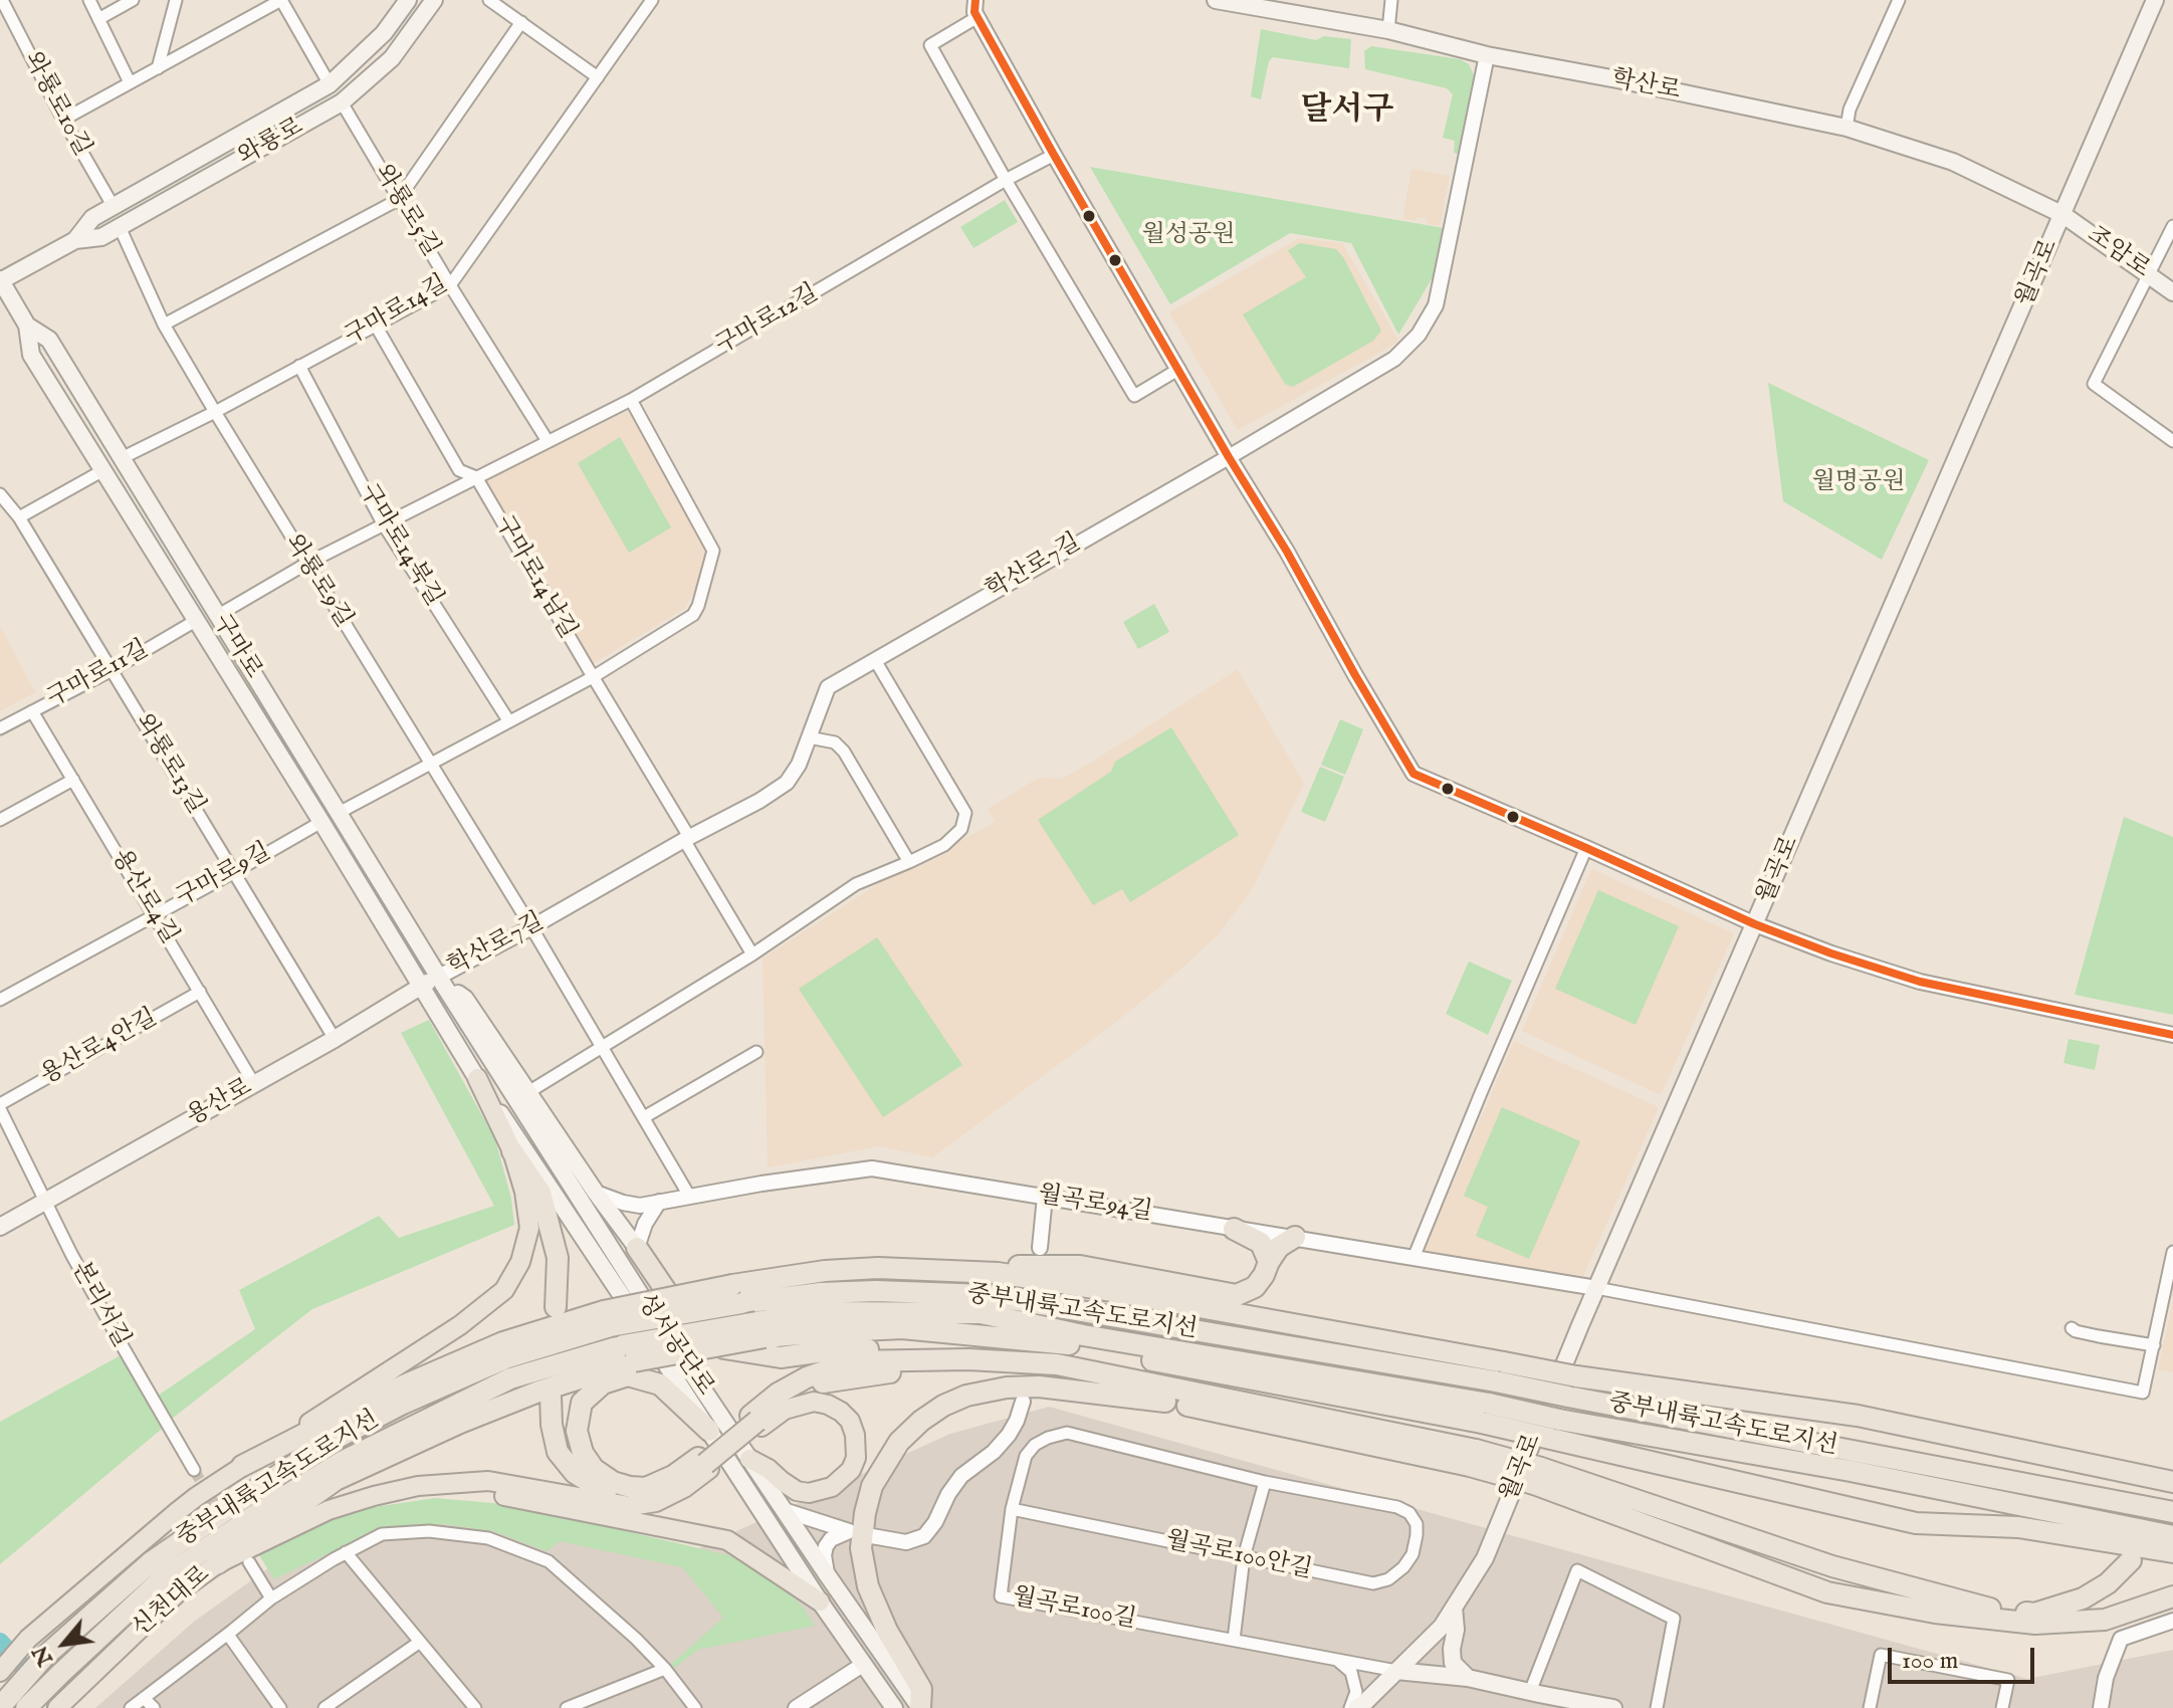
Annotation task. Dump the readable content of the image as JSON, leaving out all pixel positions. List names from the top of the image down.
{
  "streets": {
    "highway": ["중부내륙고속도로지선", "신천대로"],
    "main road": [
      "학산로",
      "와룡로",
      "조암로",
      "월곡로",
      "구마로",
      "용산로",
      "성서공단로"
    ],
    "street": [
      "와룡로10길",
      "와룡로5길",
      "구마로14길",
      "구마로12길",
      "구마로14북길",
      "학산로7길",
      "구마로14남길",
      "와룡로9길",
      "구마로11길",
      "와룡로13길",
      "구마로9길",
      "용산로4길",
      "용산로4안길",
      "월곡로94길",
      "본리서길",
      "월곡로100안길",
      "월곡로100길"
    ]
  },
  "crossings": [
    ["학산로", "조암로"],
    ["학산로", "월곡로"],
    ["학산로", "학산로7길"],
    ["와룡로10길", "와룡로"],
    ["와룡로", "와룡로5길"],
    ["와룡로", "와룡로9길"],
    ["와룡로", "구마로"],
    ["와룡로5길", "구마로14길"],
    ["와룡로5길", "구마로12길"],
    ["조암로", "월곡로"],
    ["월곡로", "월곡로94길"],
    ["월곡로", "월곡로100길"],
    ["구마로14길", "구마로14북길"],
    ["구마로14길", "구마로14남길"],
    ["구마로14길", "와룡로9길"],
    ["구마로14길", "구마로"],
    ["구마로12길", "구마로14북길"],
    ["구마로12길", "구마로14남길"],
    ["구마로12길", "와룡로9길"],
    ["구마로12길", "구마로"],
    ["학산로7길", "구마로14남길"],
    ["학산로7길", "와룡로9길"],
    ["학산로7길", "구마로"],
    ["학산로7길", "용산로"],
    ["학산로7길", "성서공단로"],
    ["와룡로9길", "월곡로94길"],
    ["구마로", "구마로11길"],
    ["구마로", "구마로9길"],
    ["구마로", "용산로"],
    ["구마로", "성서공단로"],
    ["구마로11길", "와룡로13길"],
    ["구마로11길", "용산로4길"],
    ["와룡로13길", "구마로9길"],
    ["와룡로13길", "용산로"],
    ["구마로9길", "용산로4길"],
    ["용산로4길", "용산로4안길"],
    ["용산로4길", "용산로"],
    ["용산로4안길", "본리서길"],
    ["용산로", "본리서길"],
    ["용산로", "성서공단로"],
    ["월곡로100안길", "월곡로100길"]
  ],
  "districts": ["달서구"],
  "parks": ["월성공원", "월명공원"],
  "scale_bar": "100 m",
  "north": "bottom left"
}
